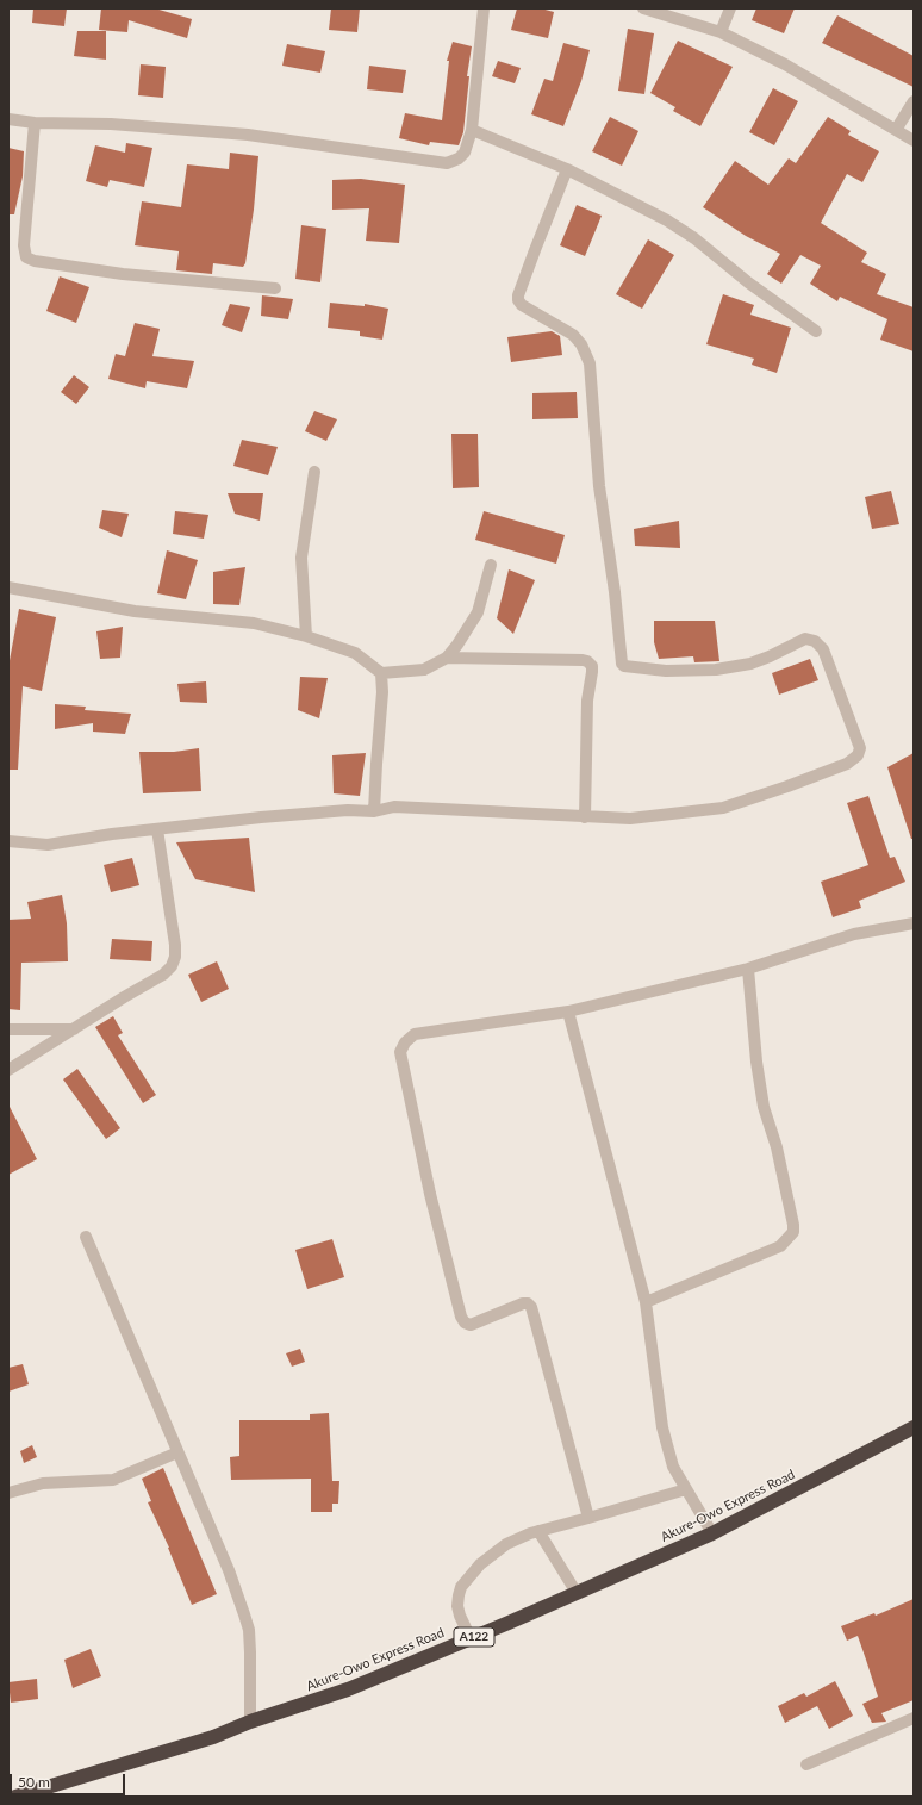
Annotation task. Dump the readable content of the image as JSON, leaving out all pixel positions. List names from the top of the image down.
{
  "streets": {
    "highway": ["Akure-Owo Express Road", "A122"]
  },
  "scale_bar": "50 m"
}
